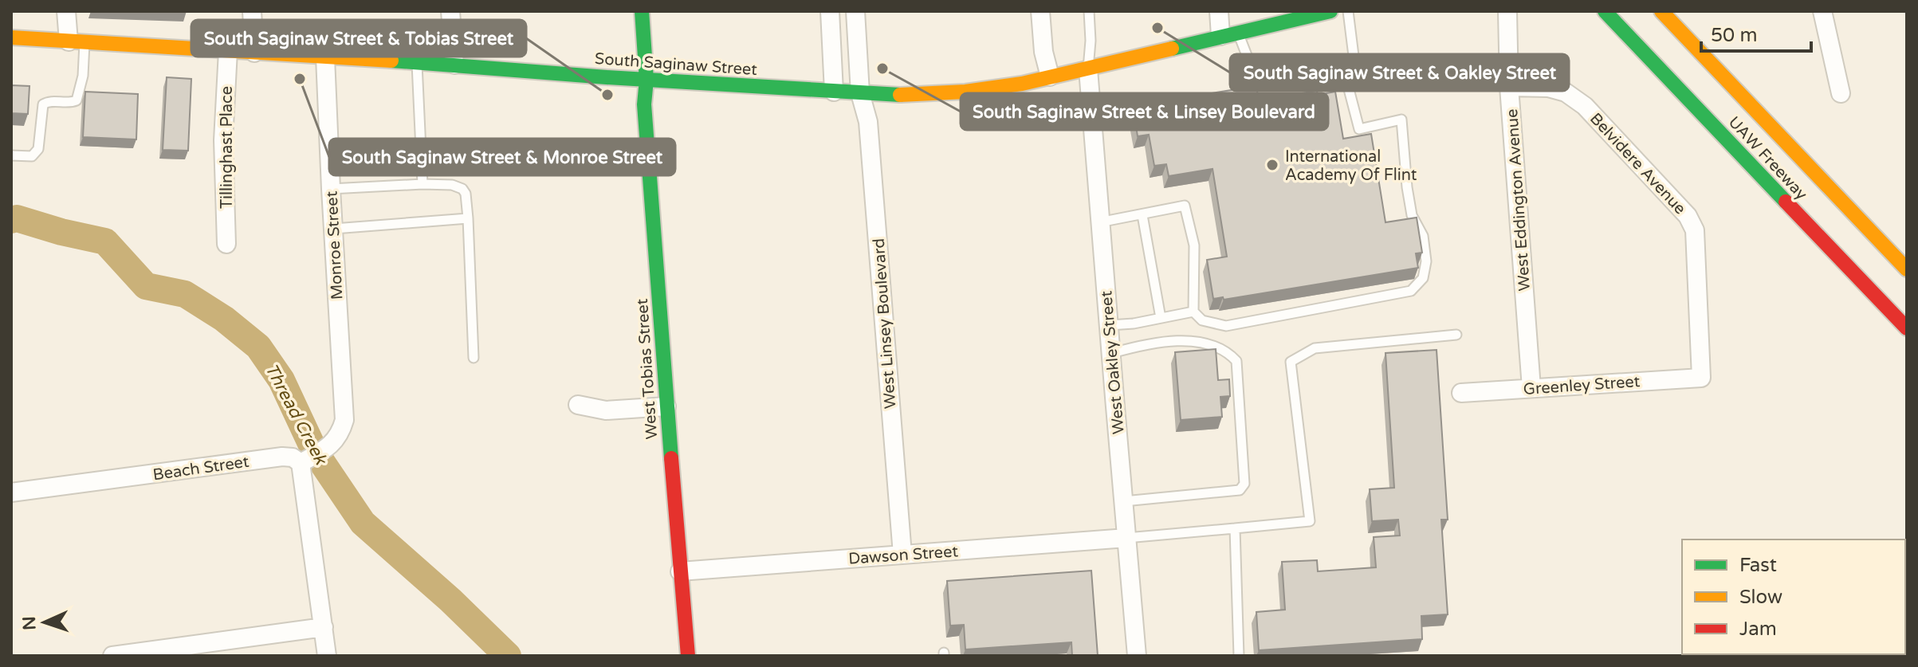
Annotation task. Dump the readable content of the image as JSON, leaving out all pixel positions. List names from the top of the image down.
{
  "streets": {
    "main road": ["South Saginaw Street", "UAW Freeway", "West Tobias Street"],
    "street": [
      "Tillinghast Place",
      "Belvidere Avenue",
      "West Eddington Avenue",
      "Monroe Street",
      "West Linsey Boulevard",
      "West Oakley Street",
      "Greenley Street",
      "Beach Street",
      "Dawson Street"
    ]
  },
  "crossings": [
    ["South Saginaw Street", "Tillinghast Place"],
    ["South Saginaw Street", "Monroe Street"],
    ["South Saginaw Street", "West Linsey Boulevard"],
    ["South Saginaw Street", "West Oakley Street"],
    ["South Saginaw Street", "West Tobias Street"],
    ["Belvidere Avenue", "West Eddington Avenue"],
    ["Belvidere Avenue", "Greenley Street"],
    ["West Eddington Avenue", "Greenley Street"],
    ["Monroe Street", "Beach Street"],
    ["West Linsey Boulevard", "Dawson Street"],
    ["West Oakley Street", "Dawson Street"],
    ["West Tobias Street", "Dawson Street"]
  ],
  "water": ["Thread Creek"],
  "places": [
    "South Saginaw Street & Oakley Street",
    "South Saginaw Street & Linsey Boulevard",
    "South Saginaw Street & Monroe Street",
    "South Saginaw Street & Tobias Street",
    "International Academy Of Flint"
  ],
  "legend": ["Fast", "Slow", "Jam"],
  "scale_bar": "50 m",
  "north": "left"
}
